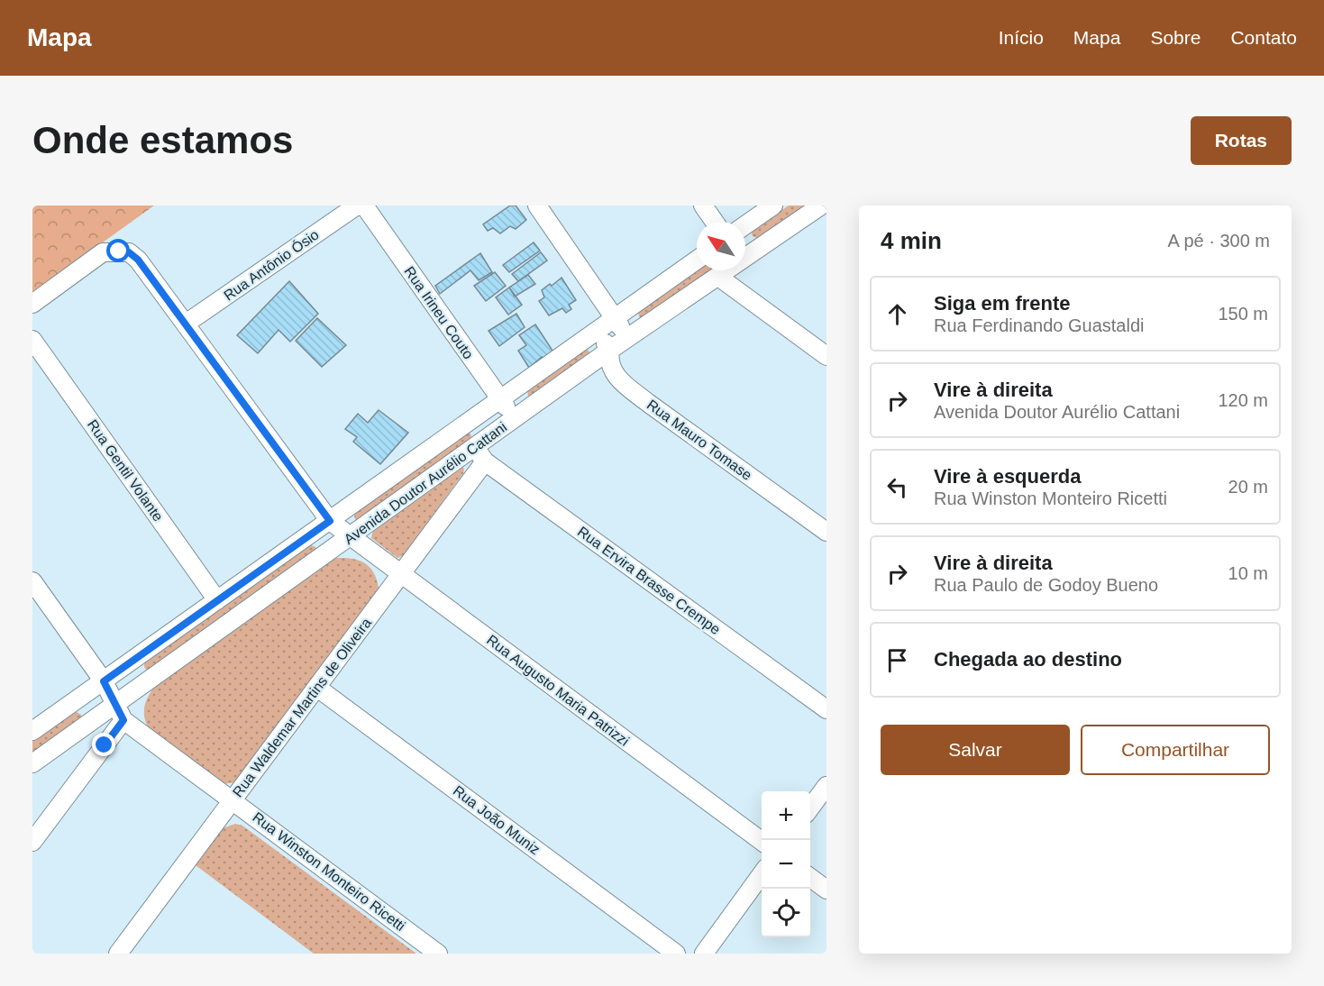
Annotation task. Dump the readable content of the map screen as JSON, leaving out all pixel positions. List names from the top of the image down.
{
  "streets": {
    "street": [
      "Rua Antônio Ósio",
      "Rua Irineu Couto",
      "Rua Mauro Tomase",
      "Rua Gentil Volante",
      "Avenida Doutor Aurélio Cattani",
      "Rua Ervira Brasse Crempe",
      "Rua Augusto Maria Patrizzi",
      "Rua Waldemar Martins de Oliveira",
      "Rua João Muniz",
      "Rua Winston Monteiro Ricetti"
    ]
  },
  "crossings": [
    ["Rua Antônio Ósio", "Rua Augusto Maria Patrizzi"],
    ["Rua Irineu Couto", "Avenida Doutor Aurélio Cattani"],
    ["Rua Mauro Tomase", "Avenida Doutor Aurélio Cattani"],
    ["Rua Gentil Volante", "Avenida Doutor Aurélio Cattani"],
    ["Avenida Doutor Aurélio Cattani", "Rua Ervira Brasse Crempe"],
    ["Avenida Doutor Aurélio Cattani", "Rua Augusto Maria Patrizzi"],
    ["Avenida Doutor Aurélio Cattani", "Rua Waldemar Martins de Oliveira"],
    ["Avenida Doutor Aurélio Cattani", "Rua Winston Monteiro Ricetti"],
    ["Rua Ervira Brasse Crempe", "Rua Waldemar Martins de Oliveira"],
    ["Rua Augusto Maria Patrizzi", "Rua Waldemar Martins de Oliveira"],
    ["Rua Waldemar Martins de Oliveira", "Rua João Muniz"],
    ["Rua Waldemar Martins de Oliveira", "Rua Winston Monteiro Ricetti"]
  ],
  "north": "top left",
  "page": {
    "header": "Mapa",
    "nav": [
      "Início",
      "Mapa",
      "Sobre",
      "Contato"
    ],
    "buttons": [
      "Rotas",
      ["Salvar", "Compartilhar"]
    ],
    "title": "Onde estamos",
    "heading": ["4 min", "A pé · 300 m"],
    "list": [
      ["Siga em frente", "Rua Ferdinando Guastaldi", "150 m"],
      ["Vire à direita", "Avenida Doutor Aurélio Cattani", "120 m"],
      ["Vire à esquerda", "Rua Winston Monteiro Ricetti", "20 m"],
      ["Vire à direita", "Rua Paulo de Godoy Bueno", "10 m"],
      "Chegada ao destino"
    ],
    "map_buttons": ["+", "−"]
  }
}
